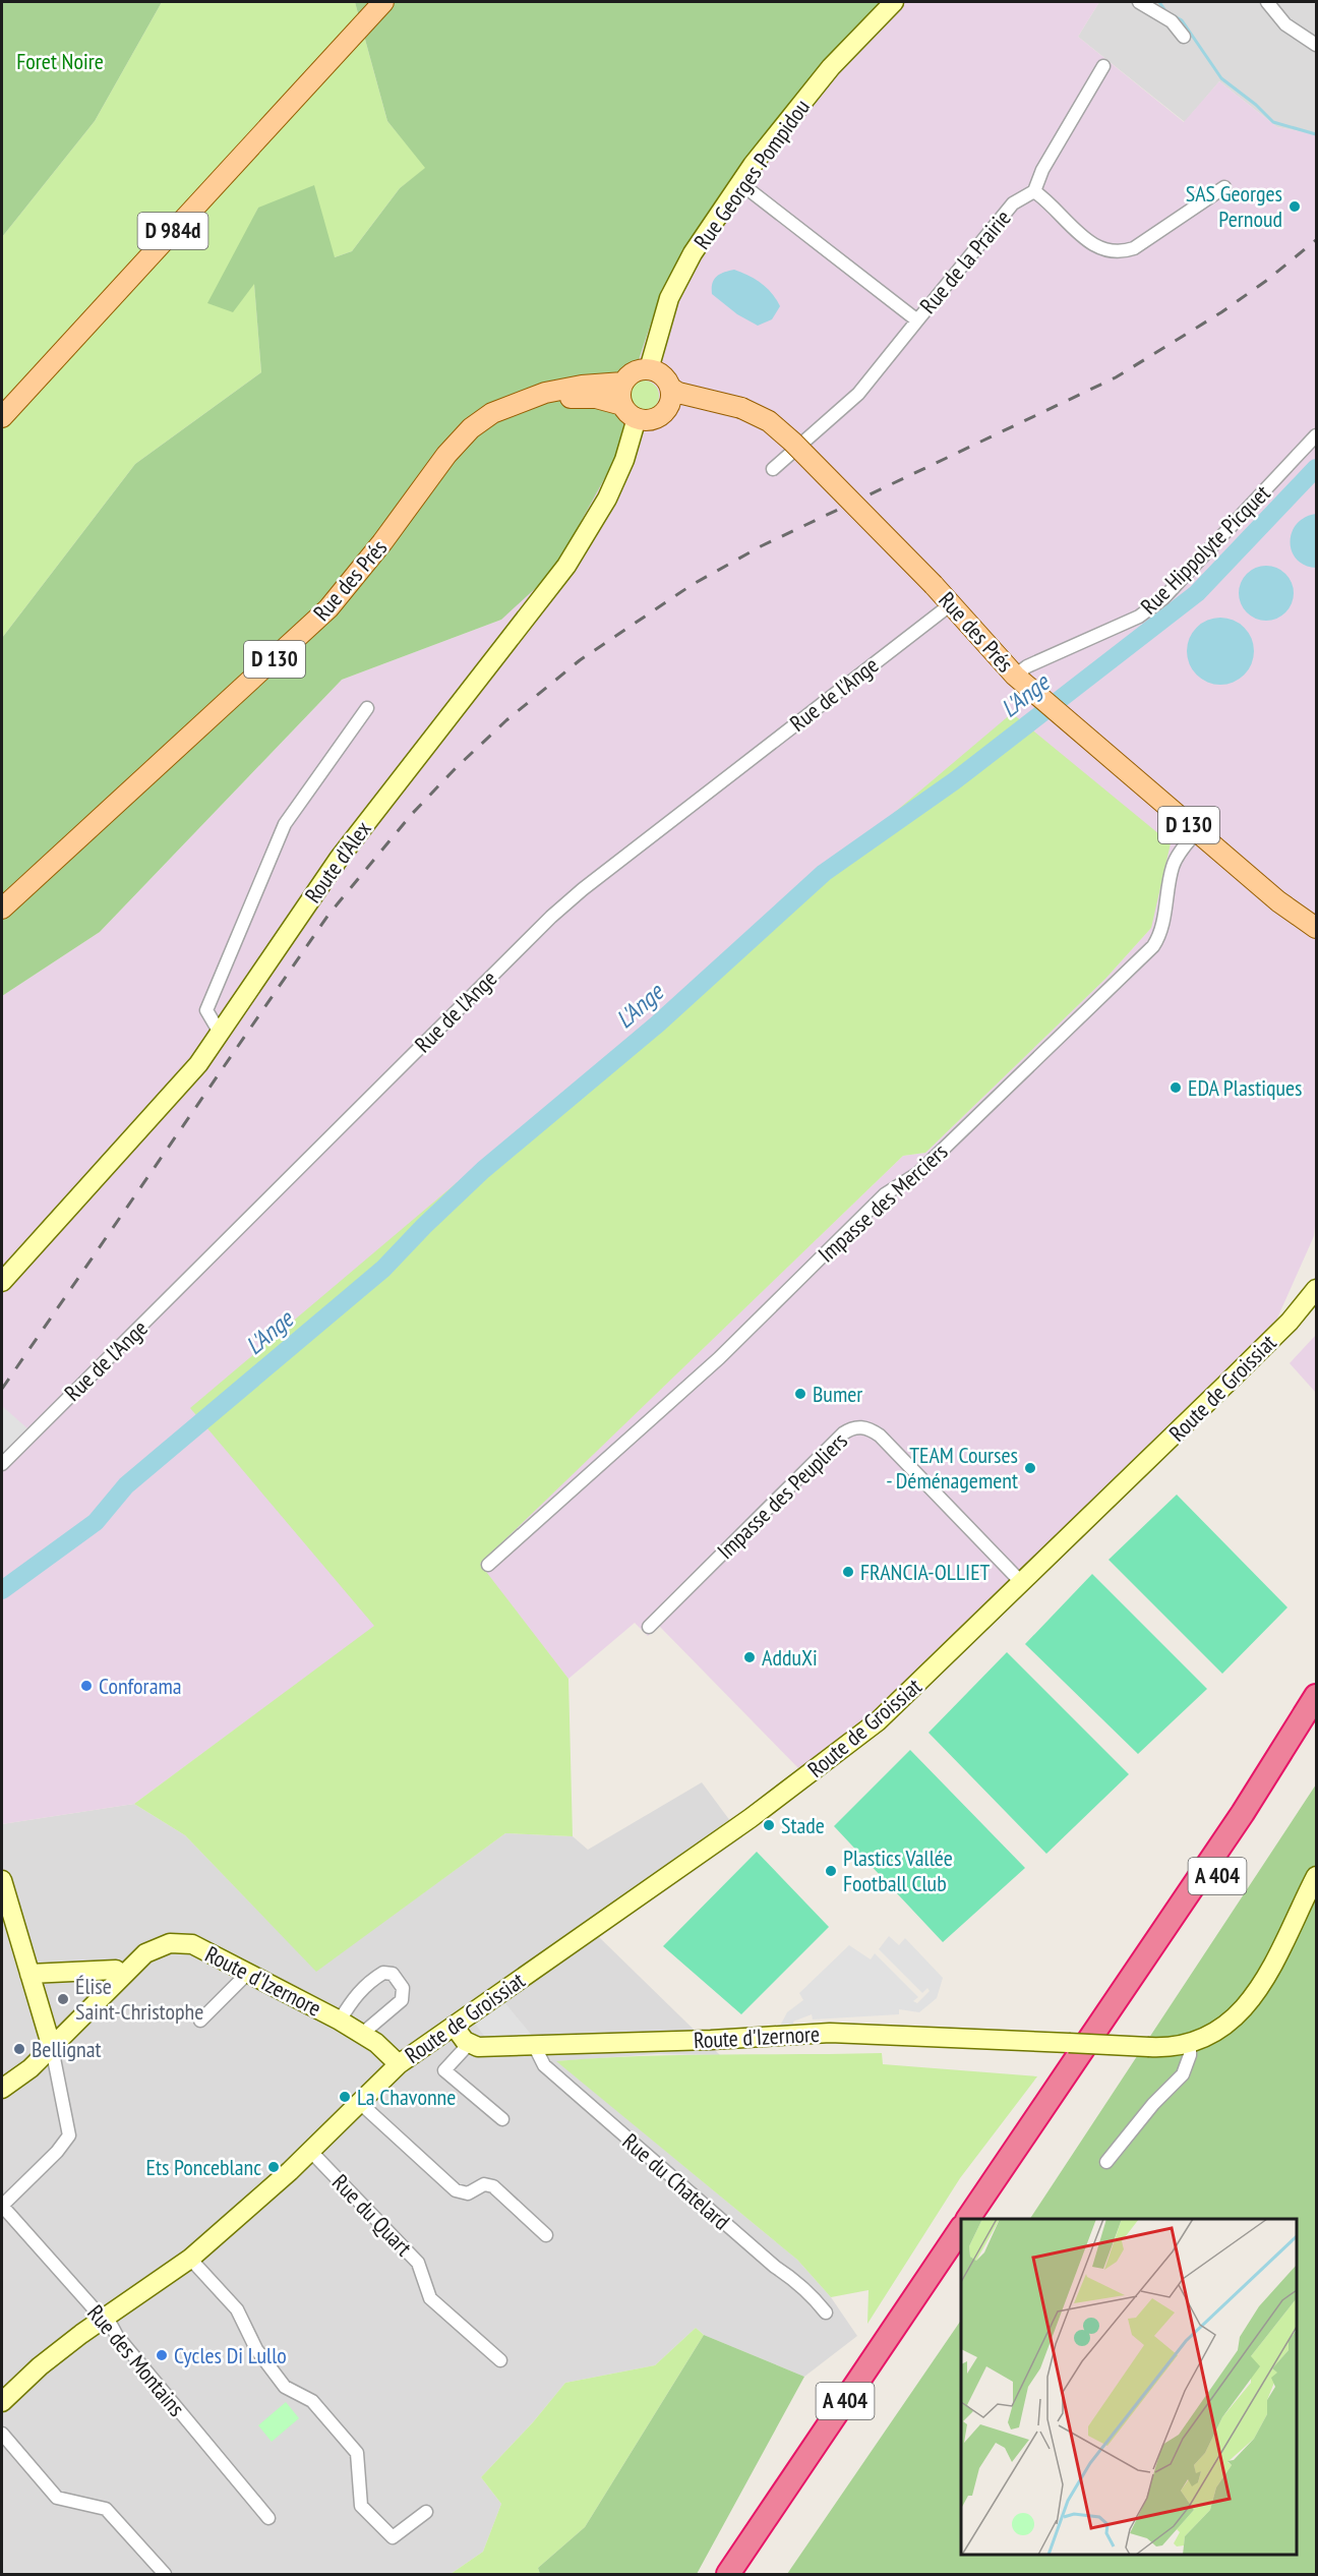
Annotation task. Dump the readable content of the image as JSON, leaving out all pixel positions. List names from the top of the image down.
{
  "streets": {
    "highway": ["A 404"],
    "main road": [
      "Rue Georges Pompidou",
      "D 984d",
      "Rue des Prés",
      "D 130",
      "Route d'Alex",
      "Route de Groissiat",
      "Route d'Izernore"
    ],
    "street": [
      "Rue de la Prairie",
      "Rue Hippolyte Picquet",
      "Rue de l'Ange",
      "Impasse des Merciers",
      "Impasse des Peupliers",
      "Rue du Chatelard",
      "Rue du Quart",
      "Rue des Montains"
    ]
  },
  "crossings": [
    ["Rue Georges Pompidou", "Rue de la Prairie"],
    ["Rue Georges Pompidou", "Rue des Prés"],
    ["Rue Georges Pompidou", "Route d'Alex"],
    ["Rue Hippolyte Picquet", "Rue des Prés"],
    ["Rue des Prés", "Rue de l'Ange"],
    ["Rue des Prés", "Route d'Alex"],
    ["Rue des Prés", "Impasse des Merciers"],
    ["Route de Groissiat", "Impasse des Peupliers"],
    ["Route de Groissiat", "Route d'Izernore"],
    ["Route de Groissiat", "Rue du Quart"],
    ["Route de Groissiat", "Rue des Montains"],
    ["Route d'Izernore", "Rue du Chatelard"]
  ],
  "water": ["L'Ange"],
  "parks": ["Foret Noire"],
  "places": [
    "SAS Georges Pernoud",
    "EDA Plastiques",
    "Bumer",
    "TEAM Courses - Déménagement",
    "FRANCIA-OLLIET",
    "AdduXi",
    "Conforama",
    "Stade",
    "Plastics Vallée Football Club",
    "Élise Saint-Christophe",
    "Bellignat",
    "La Chavonne",
    "Ets Ponceblanc",
    "Cycles Di Lullo"
  ]
}
